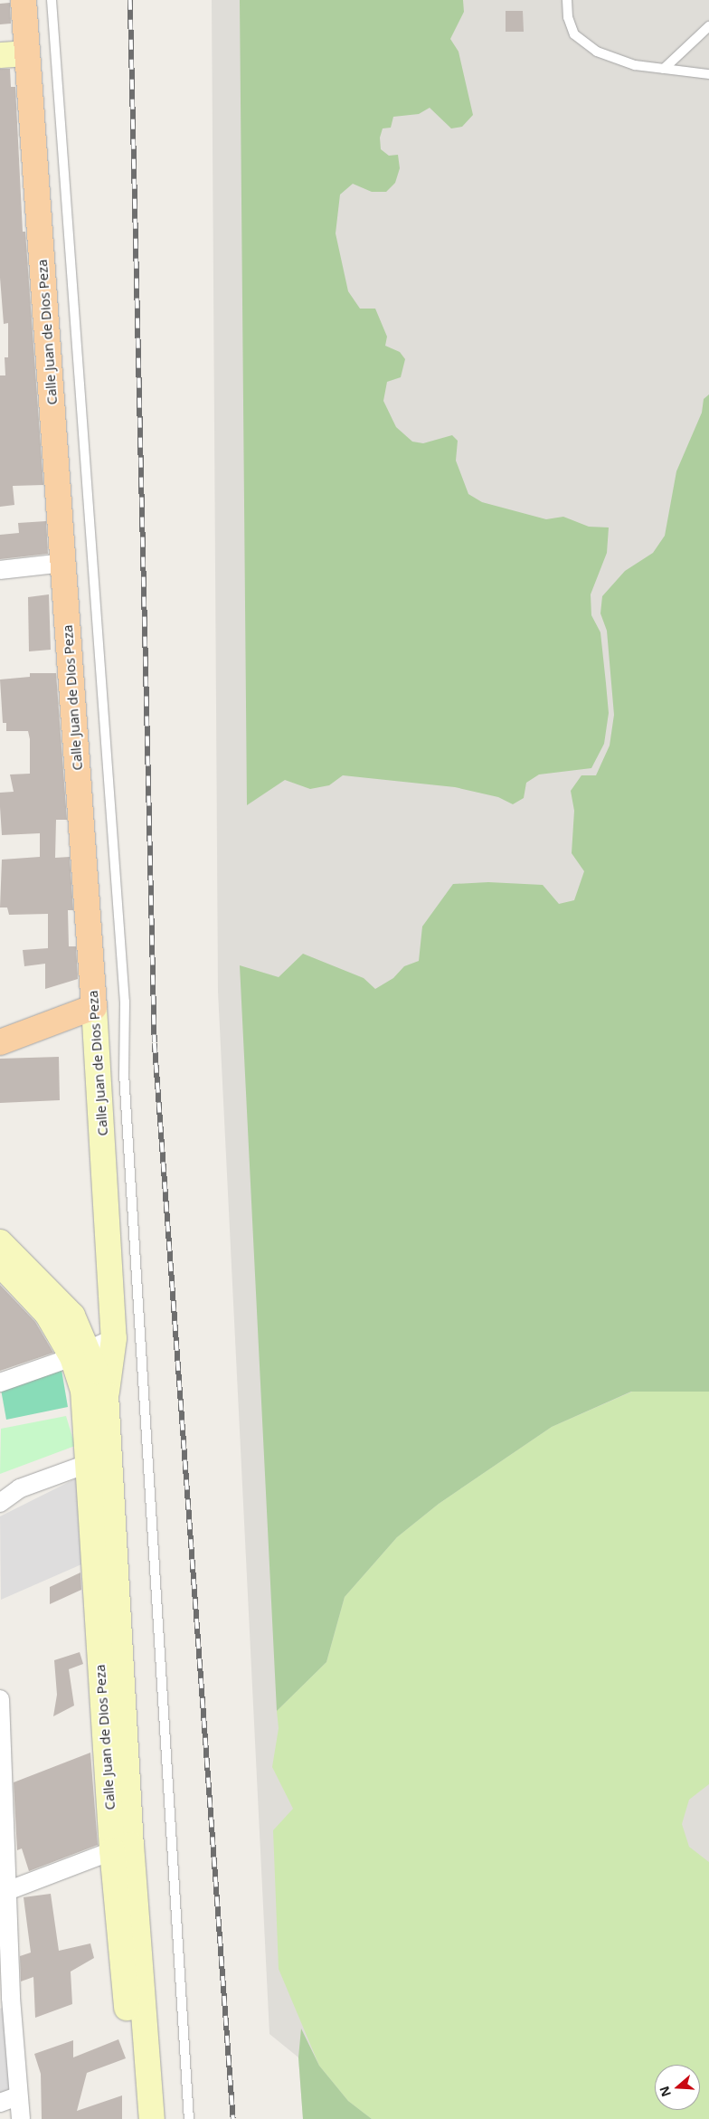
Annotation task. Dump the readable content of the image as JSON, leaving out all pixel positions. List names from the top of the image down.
{
  "streets": {
    "main road": ["Calle Juan de Dios Peza"]
  },
  "north": "left"
}
